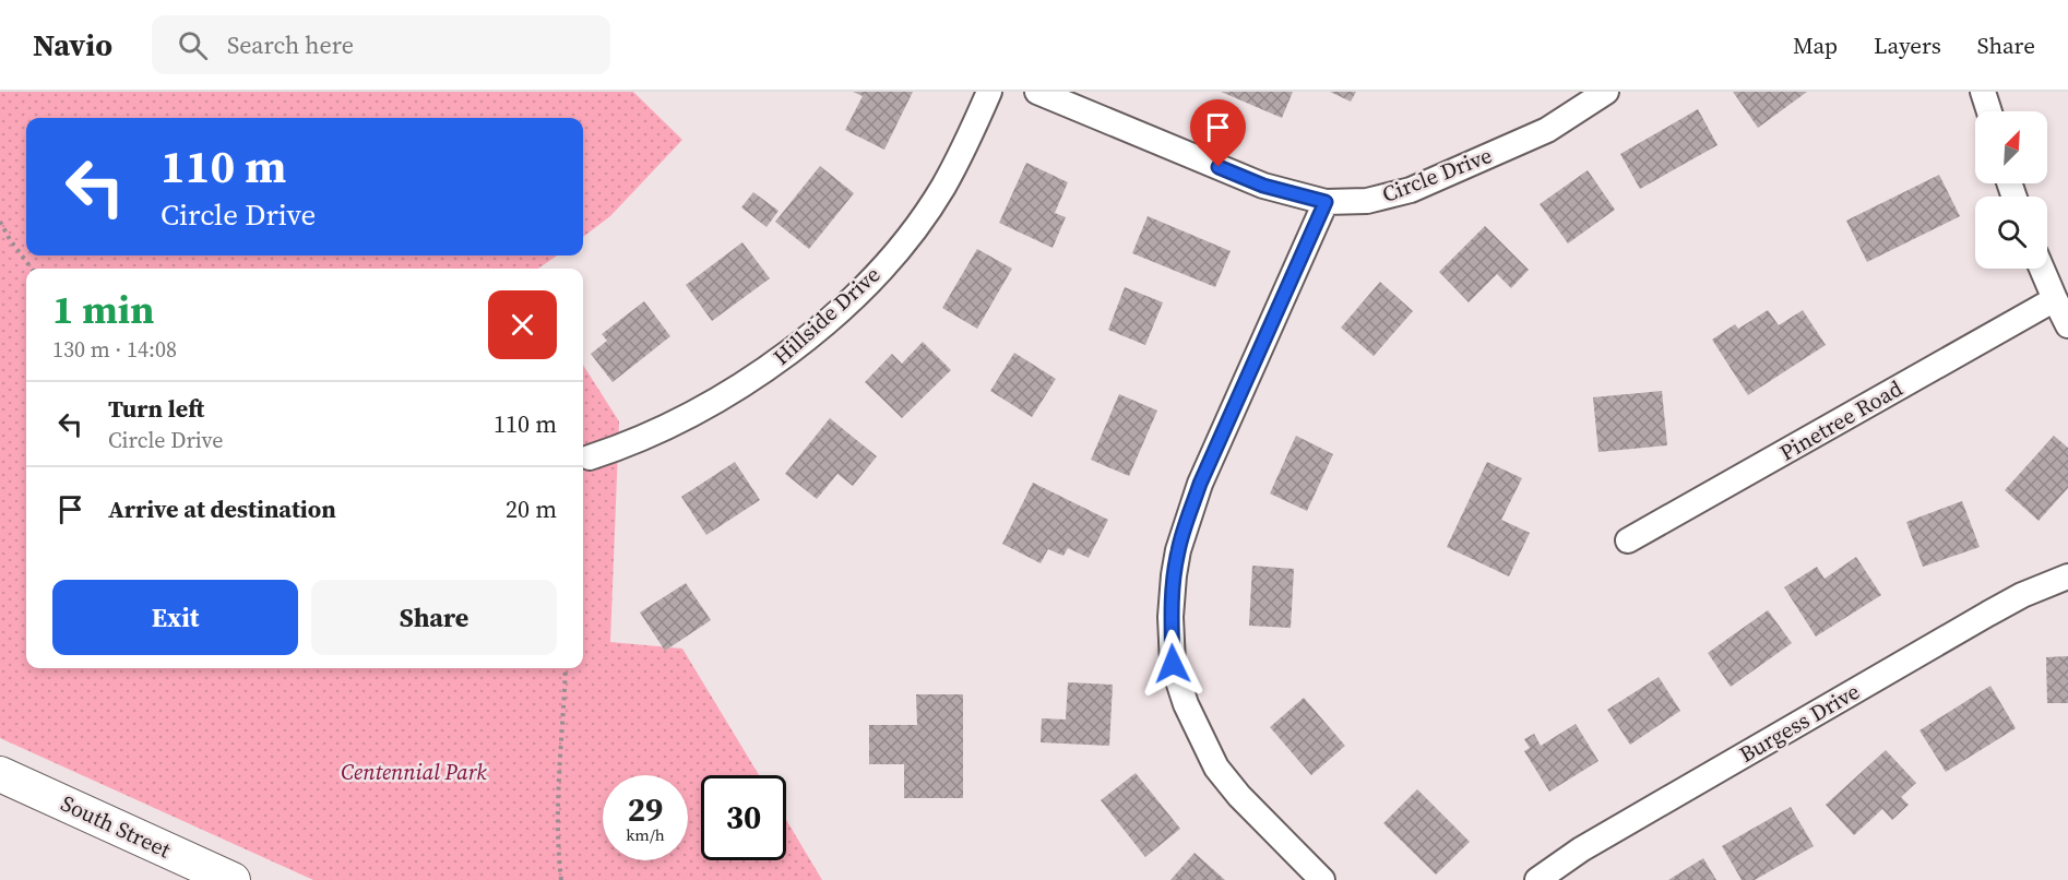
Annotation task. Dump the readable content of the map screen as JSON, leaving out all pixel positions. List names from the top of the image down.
{
  "streets": {
    "street": [
      "Circle Drive",
      "Hillside Drive",
      "Pinetree Road",
      "Burgess Drive",
      "South Street"
    ]
  },
  "parks": ["Centennial Park"],
  "north": "top right",
  "page": {
    "header": "Navio",
    "search": "Search here",
    "nav": ["Map", "Layers", "Share"],
    "turn": ["110 m", "Circle Drive"],
    "heading": ["1 min", "130 m · 14:08"],
    "list": [
      {
        "name": "Turn left",
        "note": "Circle Drive",
        "value": "110 m"
      },
      {
        "name": "Arrive at destination",
        "value": "20 m"
      }
    ],
    "buttons": ["Exit", "Share"],
    "speed": "29 km/h",
    "limit": "30"
  }
}
